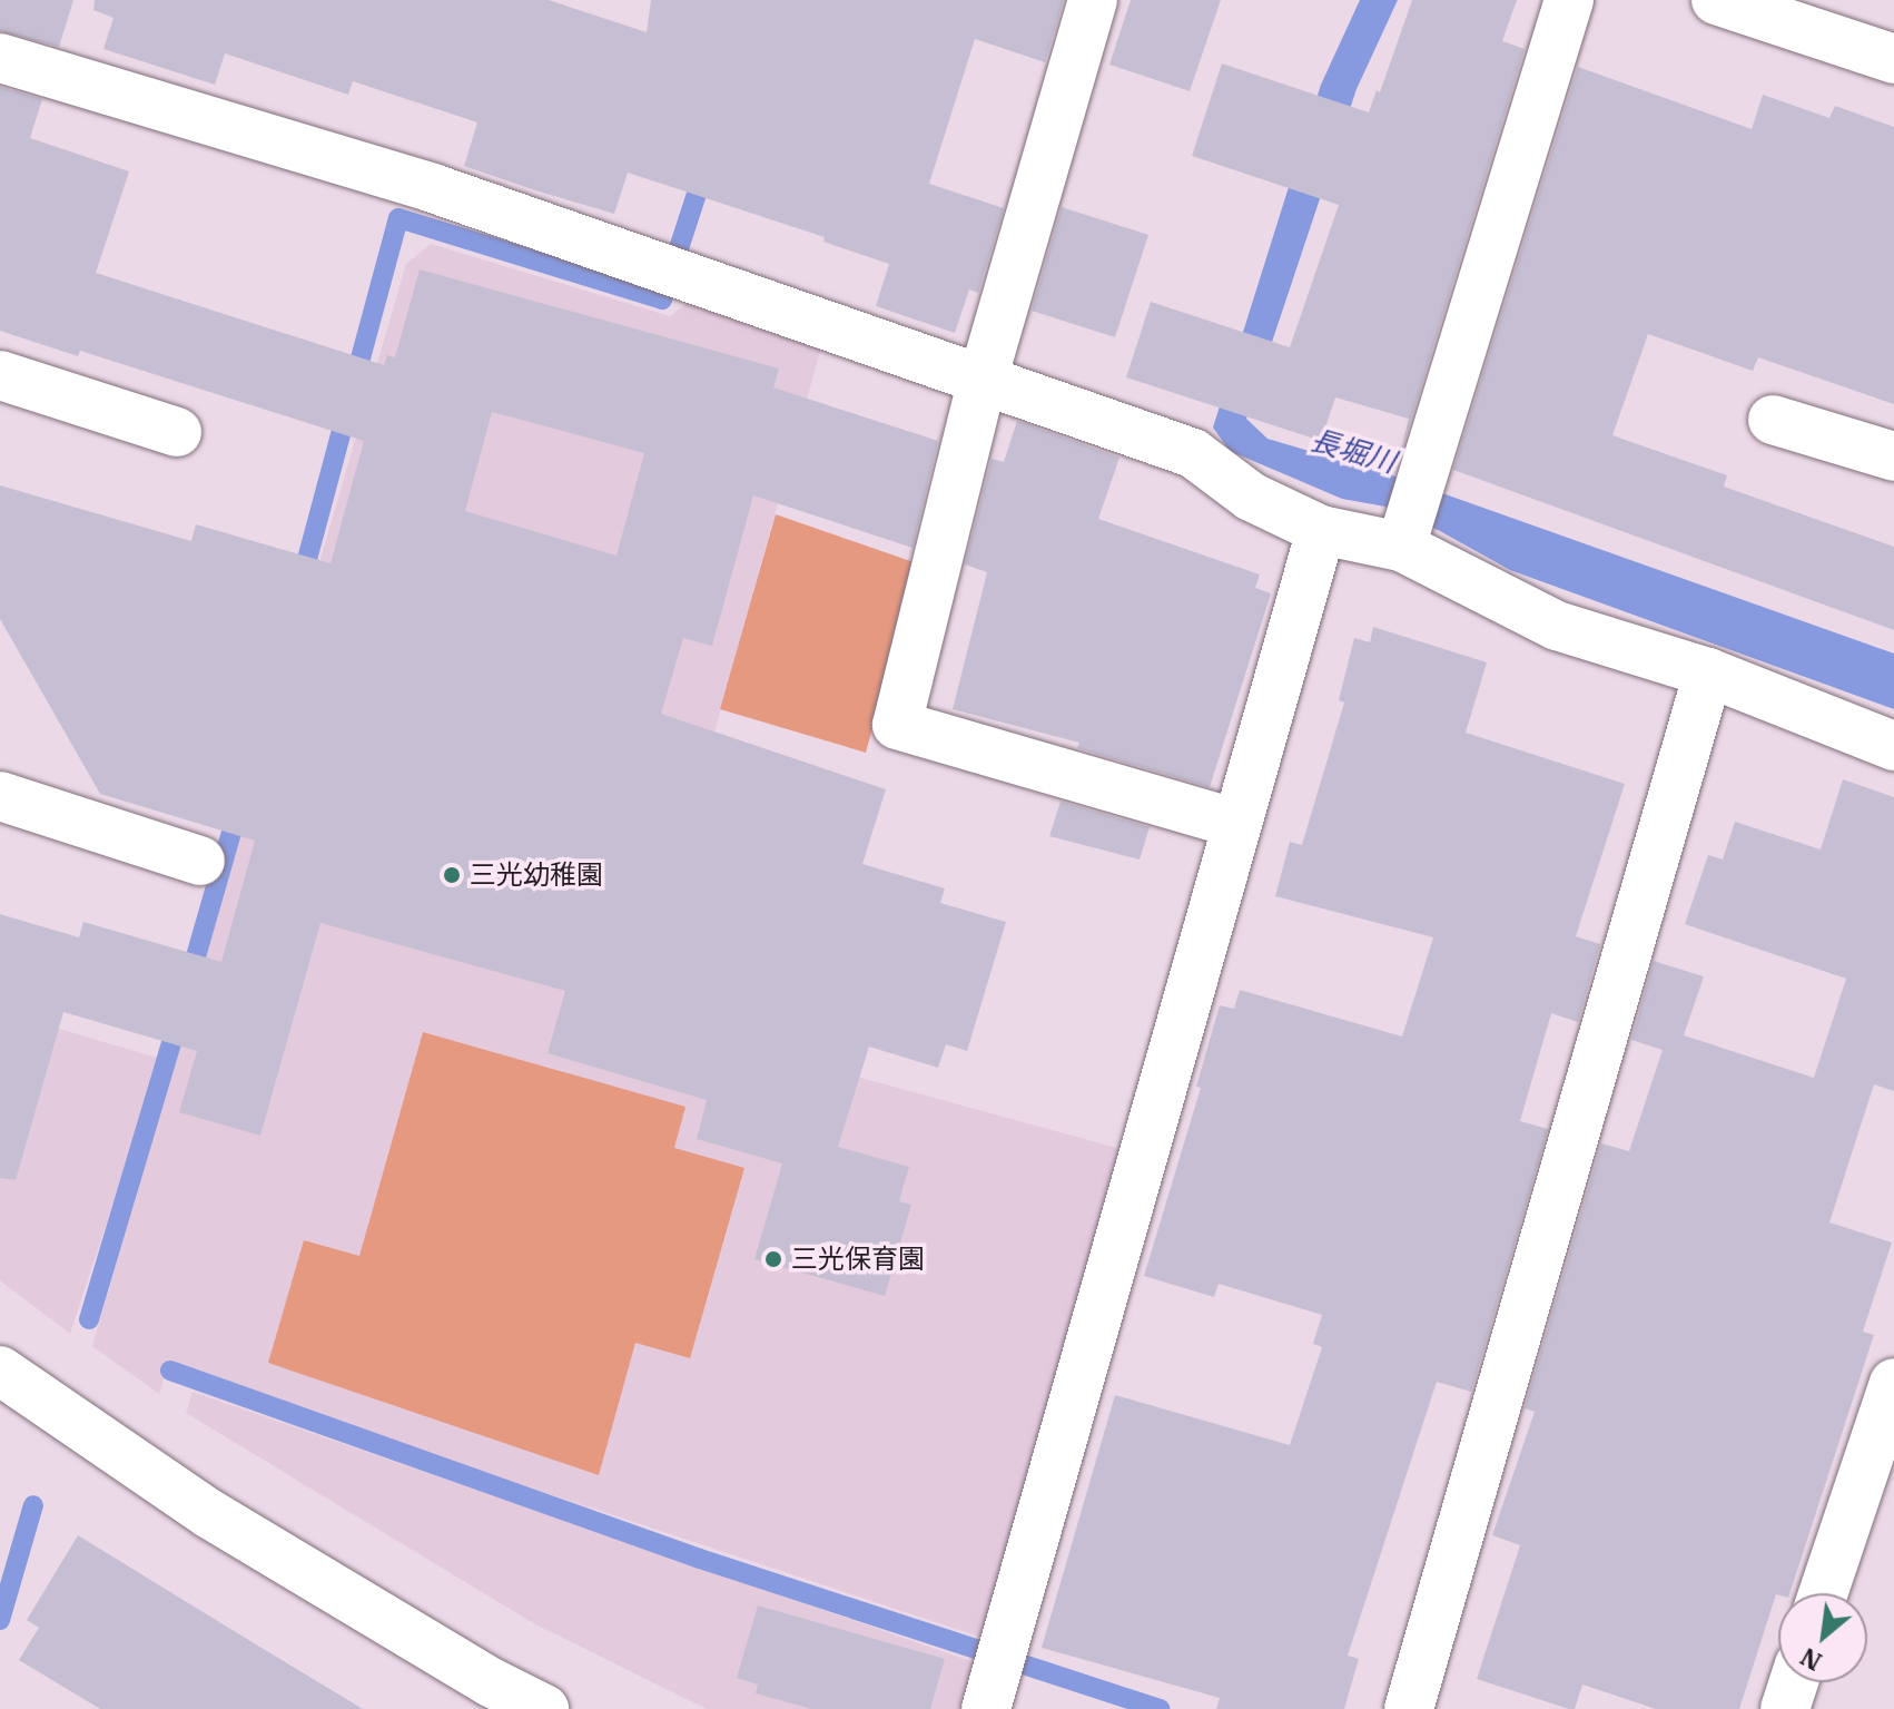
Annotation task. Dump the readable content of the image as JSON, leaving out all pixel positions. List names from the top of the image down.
{
  "water": ["長堀川"],
  "places": ["三光幼稚園", "三光保育園"],
  "north": "bottom left"
}
